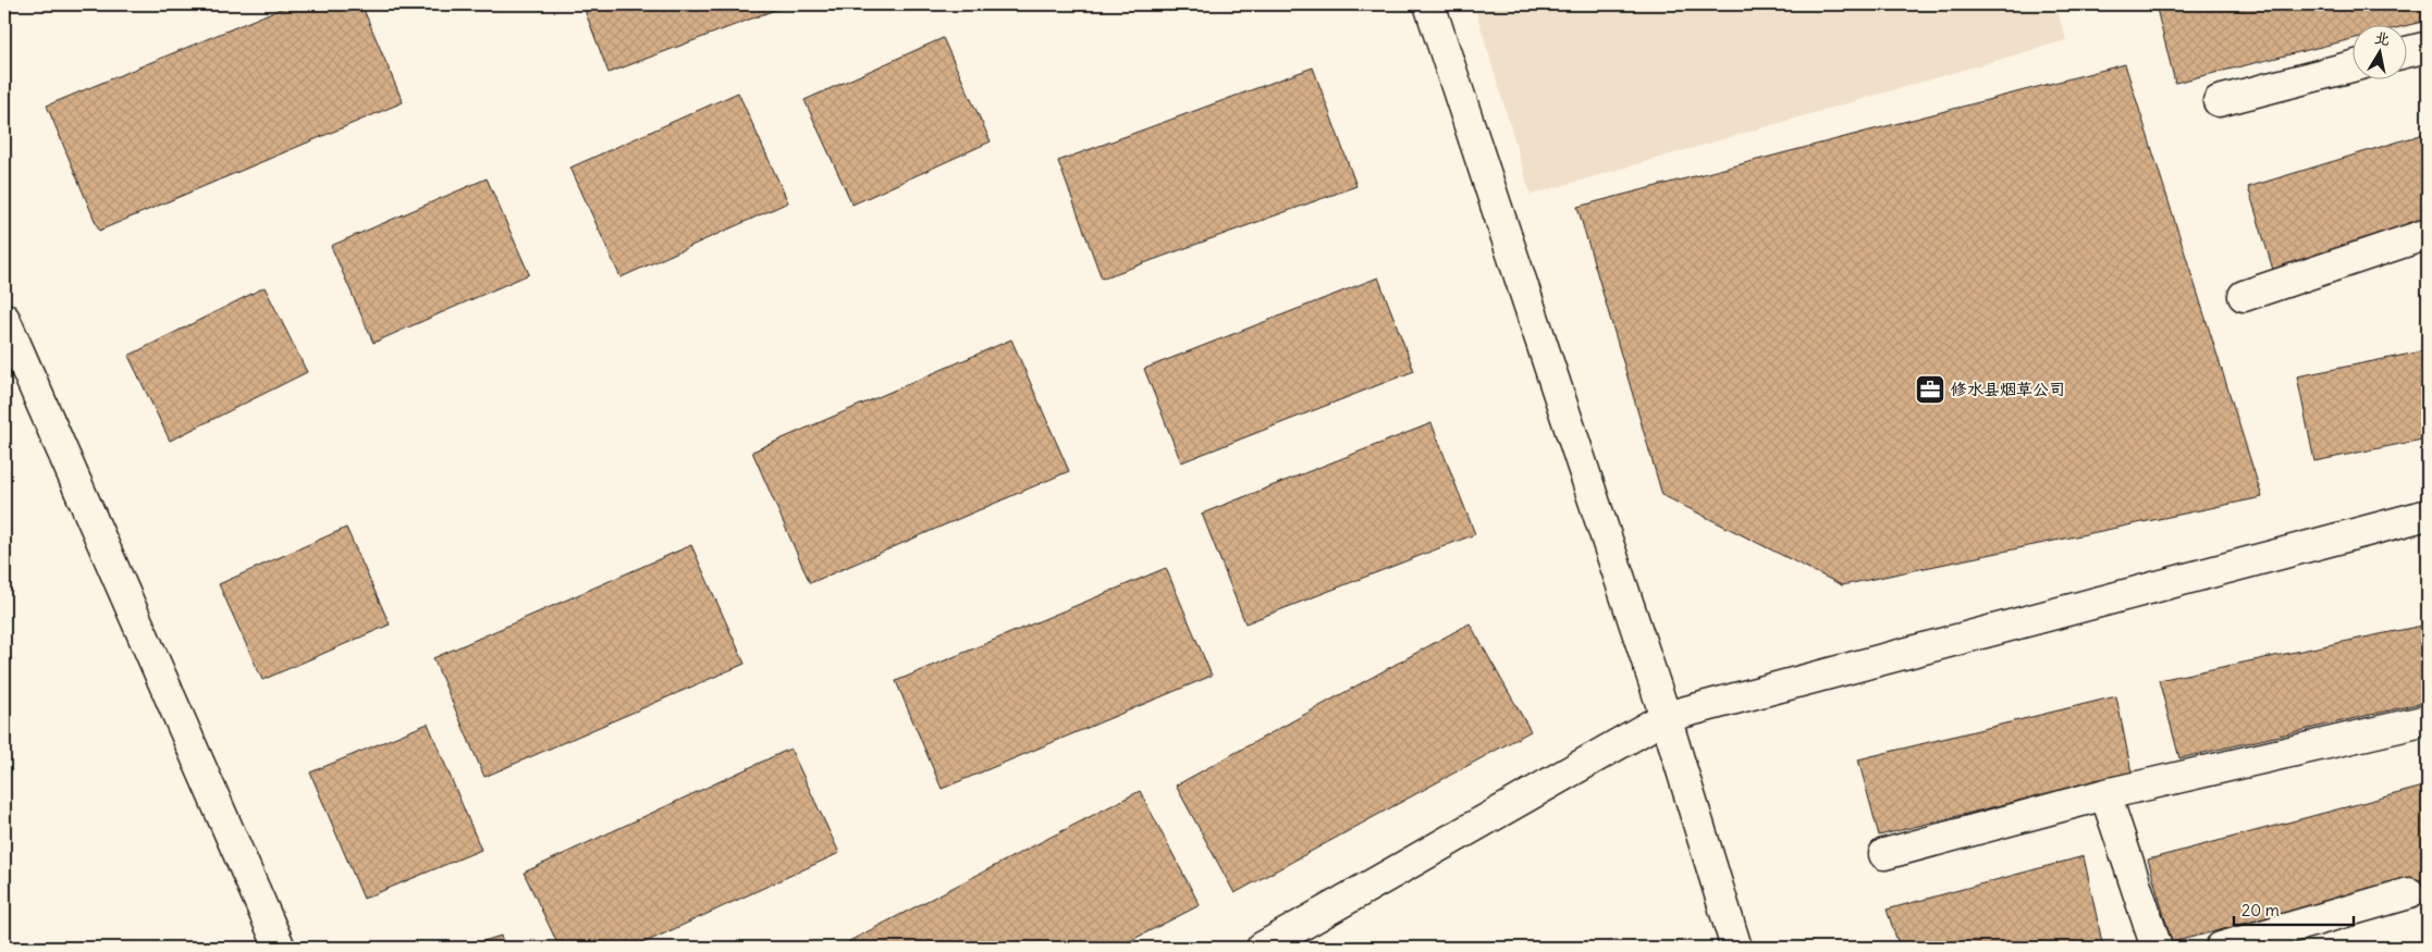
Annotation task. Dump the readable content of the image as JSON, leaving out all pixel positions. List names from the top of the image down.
{
  "places": {
    "office": ["修水县烟草公司"]
  },
  "scale_bar": "20 m",
  "north": "top"
}
